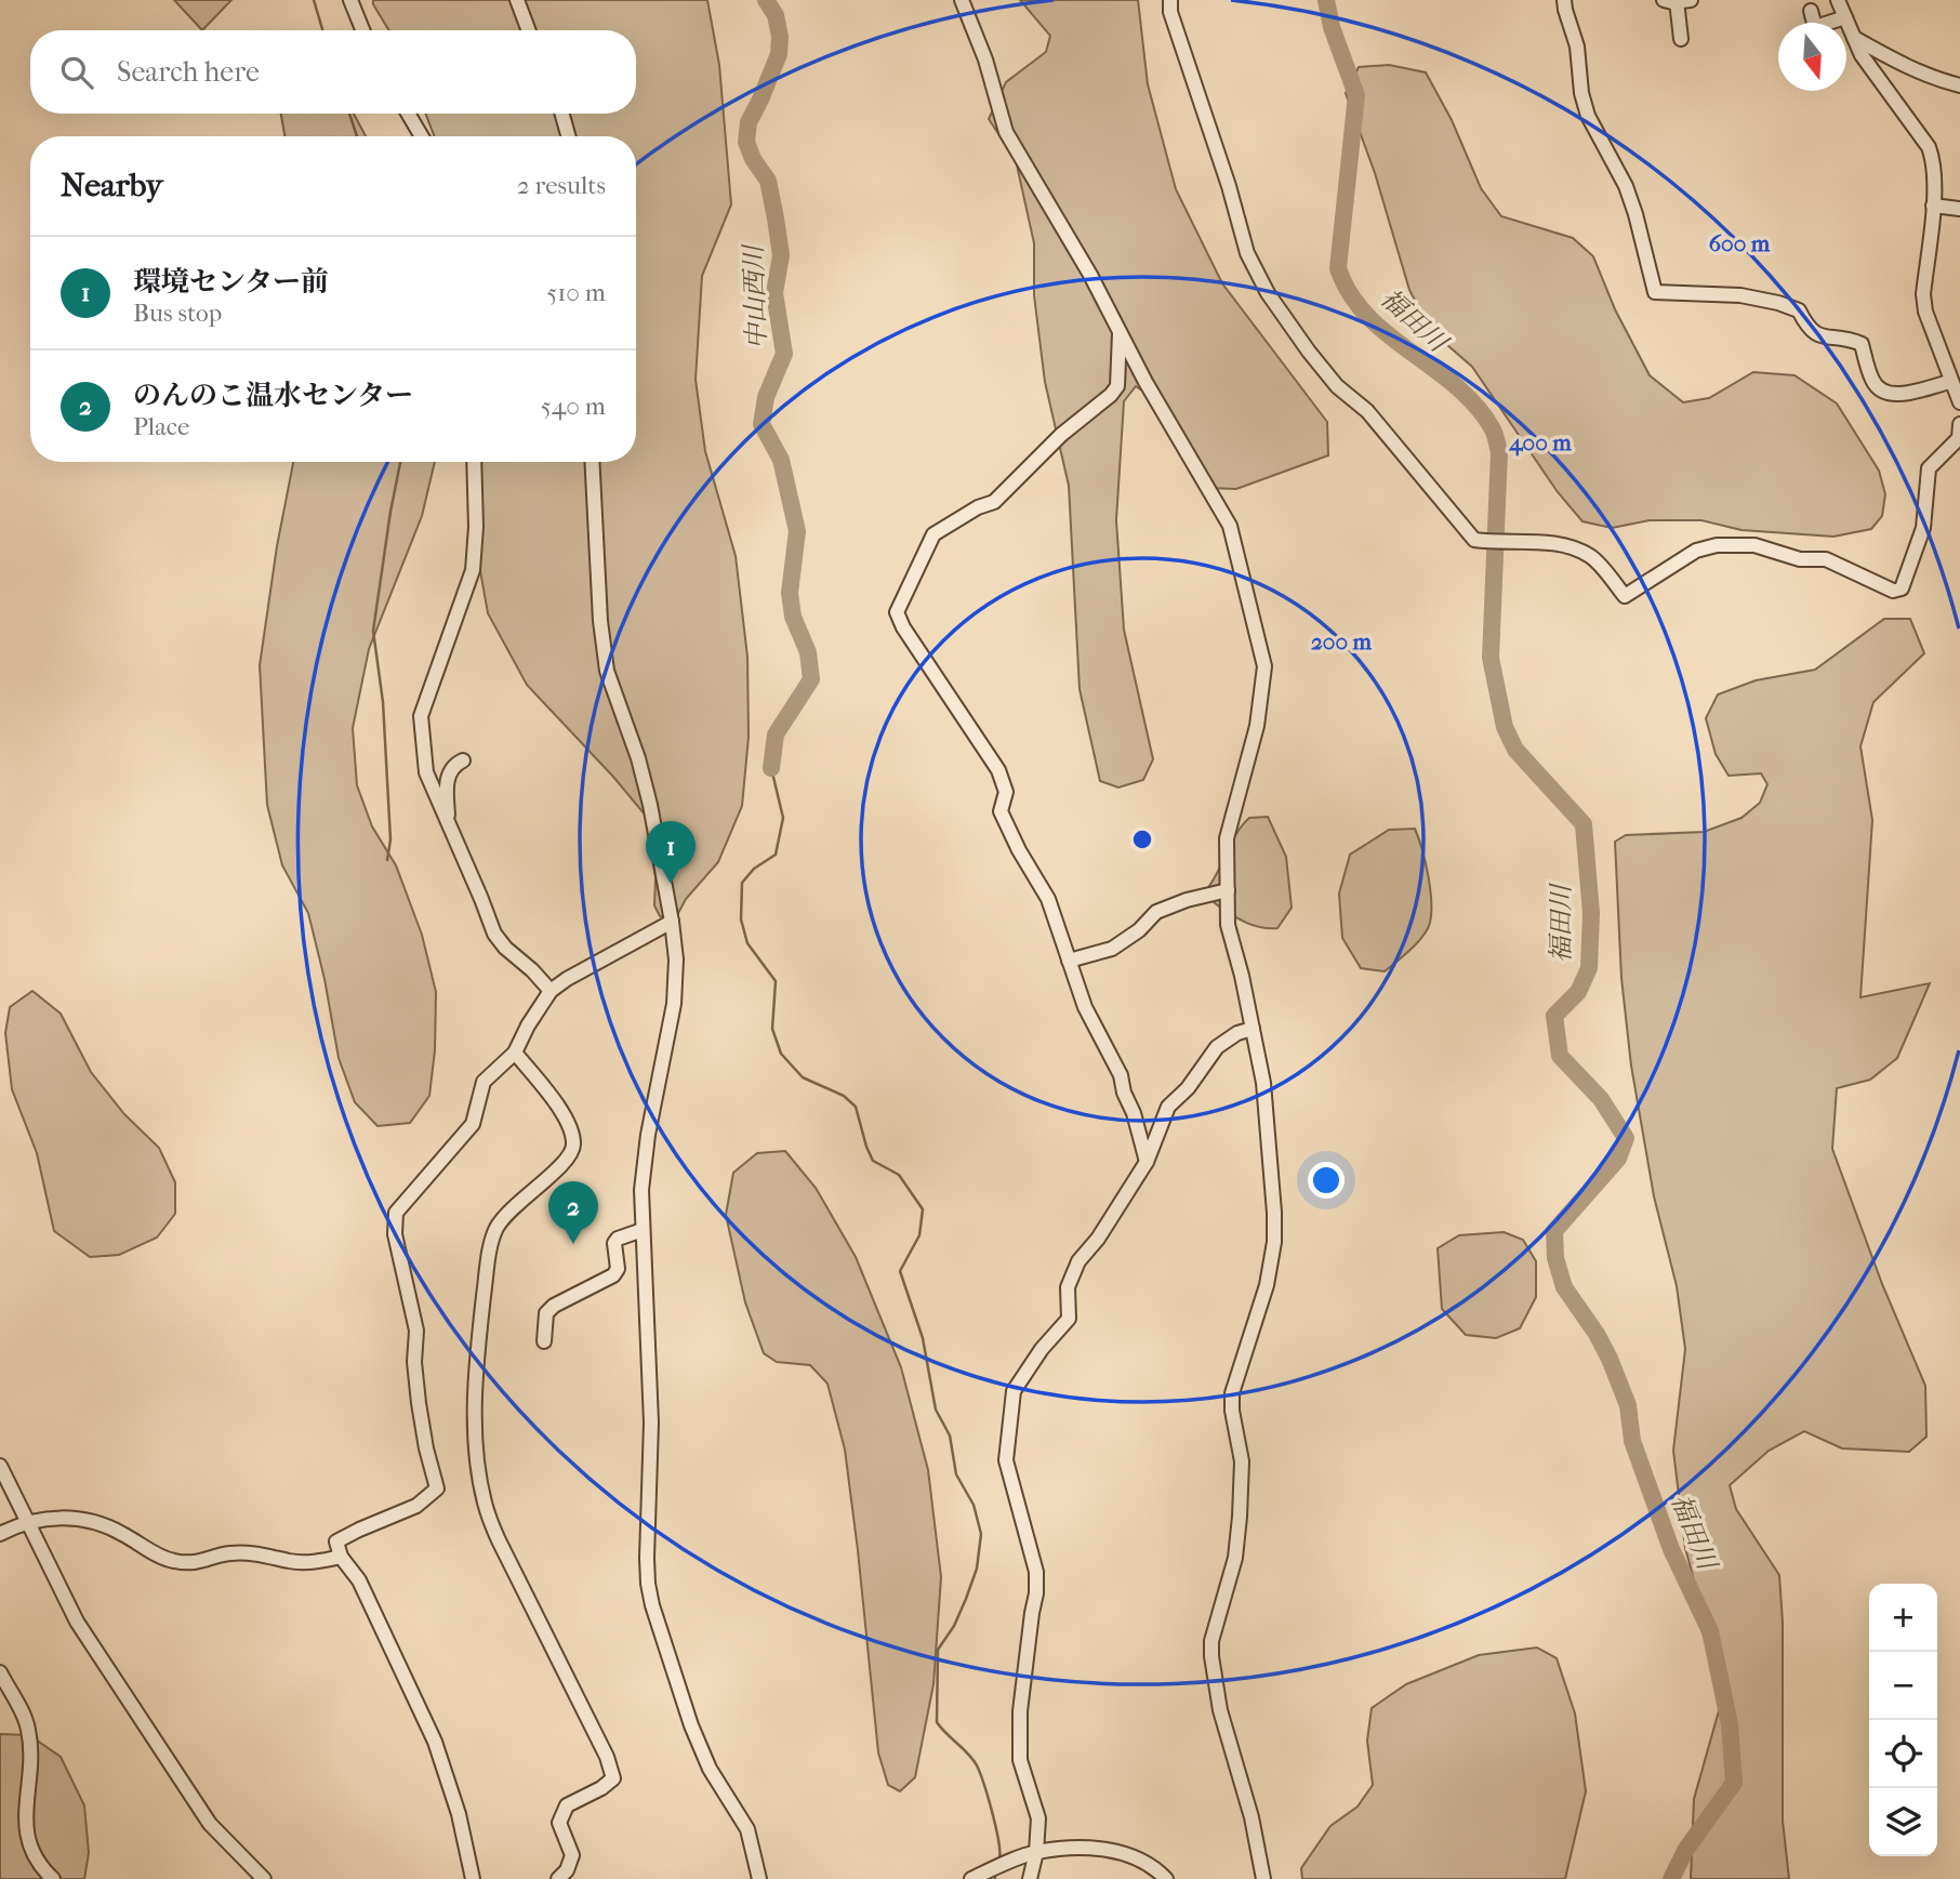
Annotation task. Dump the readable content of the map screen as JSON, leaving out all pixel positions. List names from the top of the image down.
{
  "water": ["中山西川", "福田川"],
  "north": "bottom",
  "page": {
    "search": "Search here",
    "heading": ["Nearby", "2 results"],
    "list": [
      {
        "mark": "1",
        "name": "環境センター前",
        "note": "Bus stop",
        "value": "510 m"
      },
      {
        "mark": "2",
        "name": "のんのこ温水センター",
        "note": "Place",
        "value": "540 m"
      }
    ],
    "pins": ["1", "2"],
    "map_buttons": ["+", "−"]
  },
  "rings": ["600 m", "400 m", "200 m"]
}
